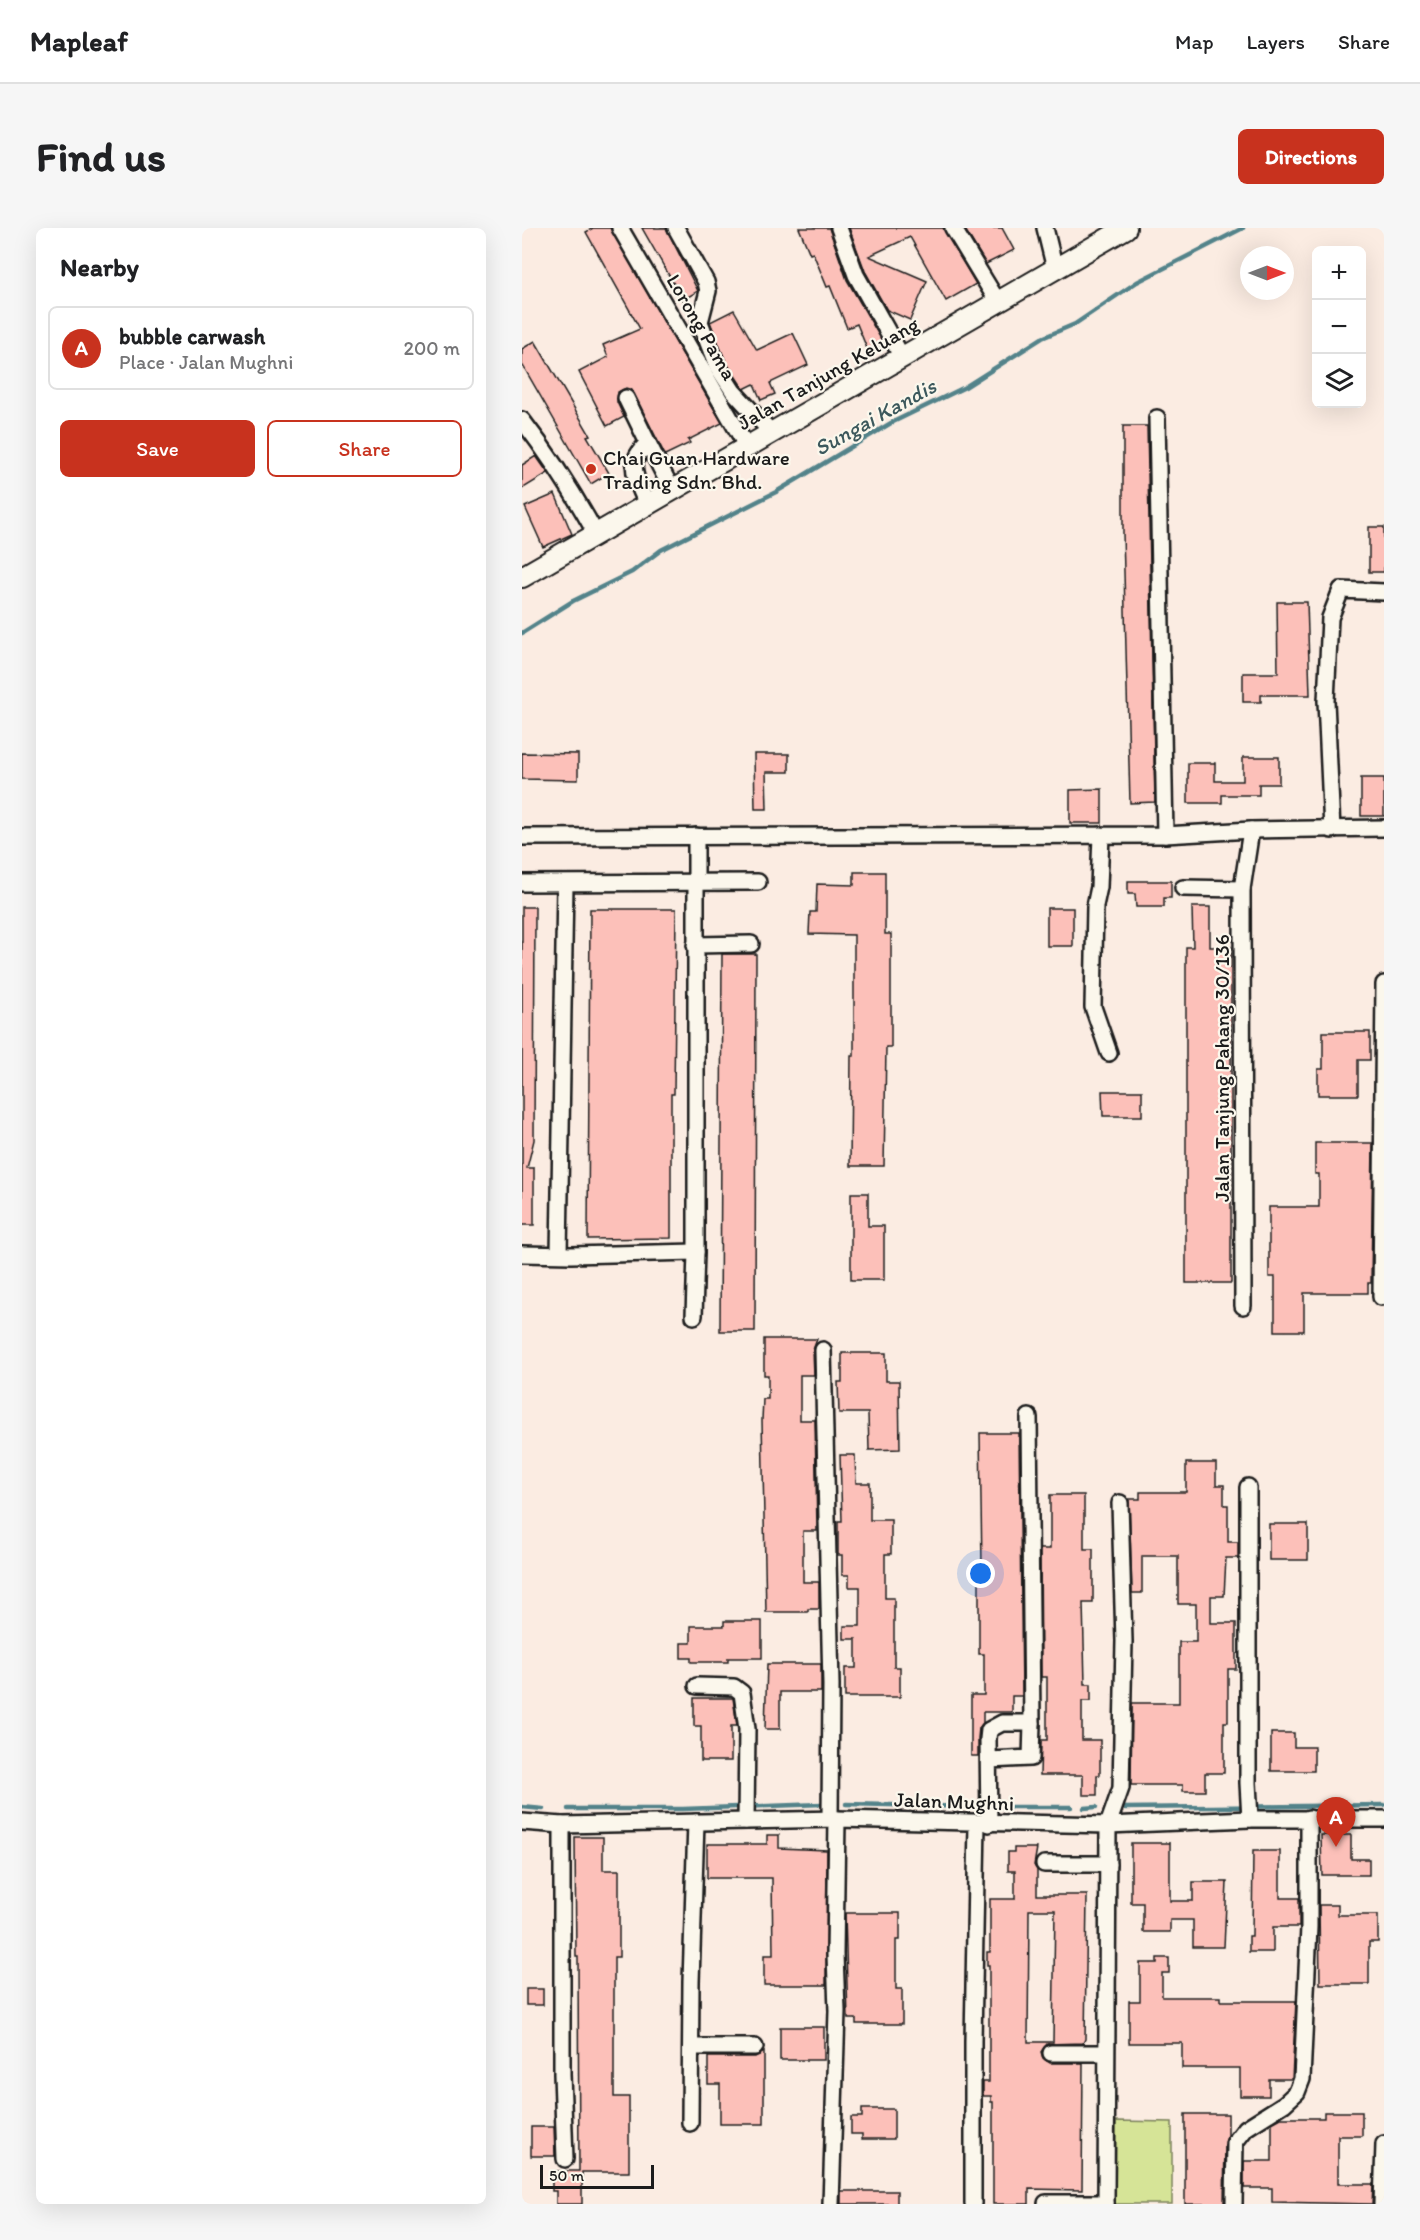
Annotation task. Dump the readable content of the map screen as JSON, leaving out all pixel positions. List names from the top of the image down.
{
  "streets": {
    "main road": ["Jalan Tanjung Keluang"],
    "street": ["Lorong Pama", "Jalan Tanjung Pahang 30/136", "Jalan Mughni"]
  },
  "crossings": [
    ["Lorong Pama", "Jalan Tanjung Keluang"]
  ],
  "water": ["Sungai Kandis"],
  "places": ["Chai Guan Hardware Trading Sdn. Bhd."],
  "scale_bar": "50 m",
  "north": "right",
  "page": {
    "header": "Mapleaf",
    "nav": ["Map", "Layers", "Share"],
    "buttons": [
      "Directions",
      ["Save", "Share"]
    ],
    "title": "Find us",
    "heading": "Nearby",
    "map_buttons": ["+", "−"],
    "list": [
      {
        "mark": "A",
        "name": "bubble carwash",
        "note": "Place · Jalan Mughni",
        "value": "200 m"
      }
    ],
    "pins": "A",
    "scale": "50 m"
  }
}
